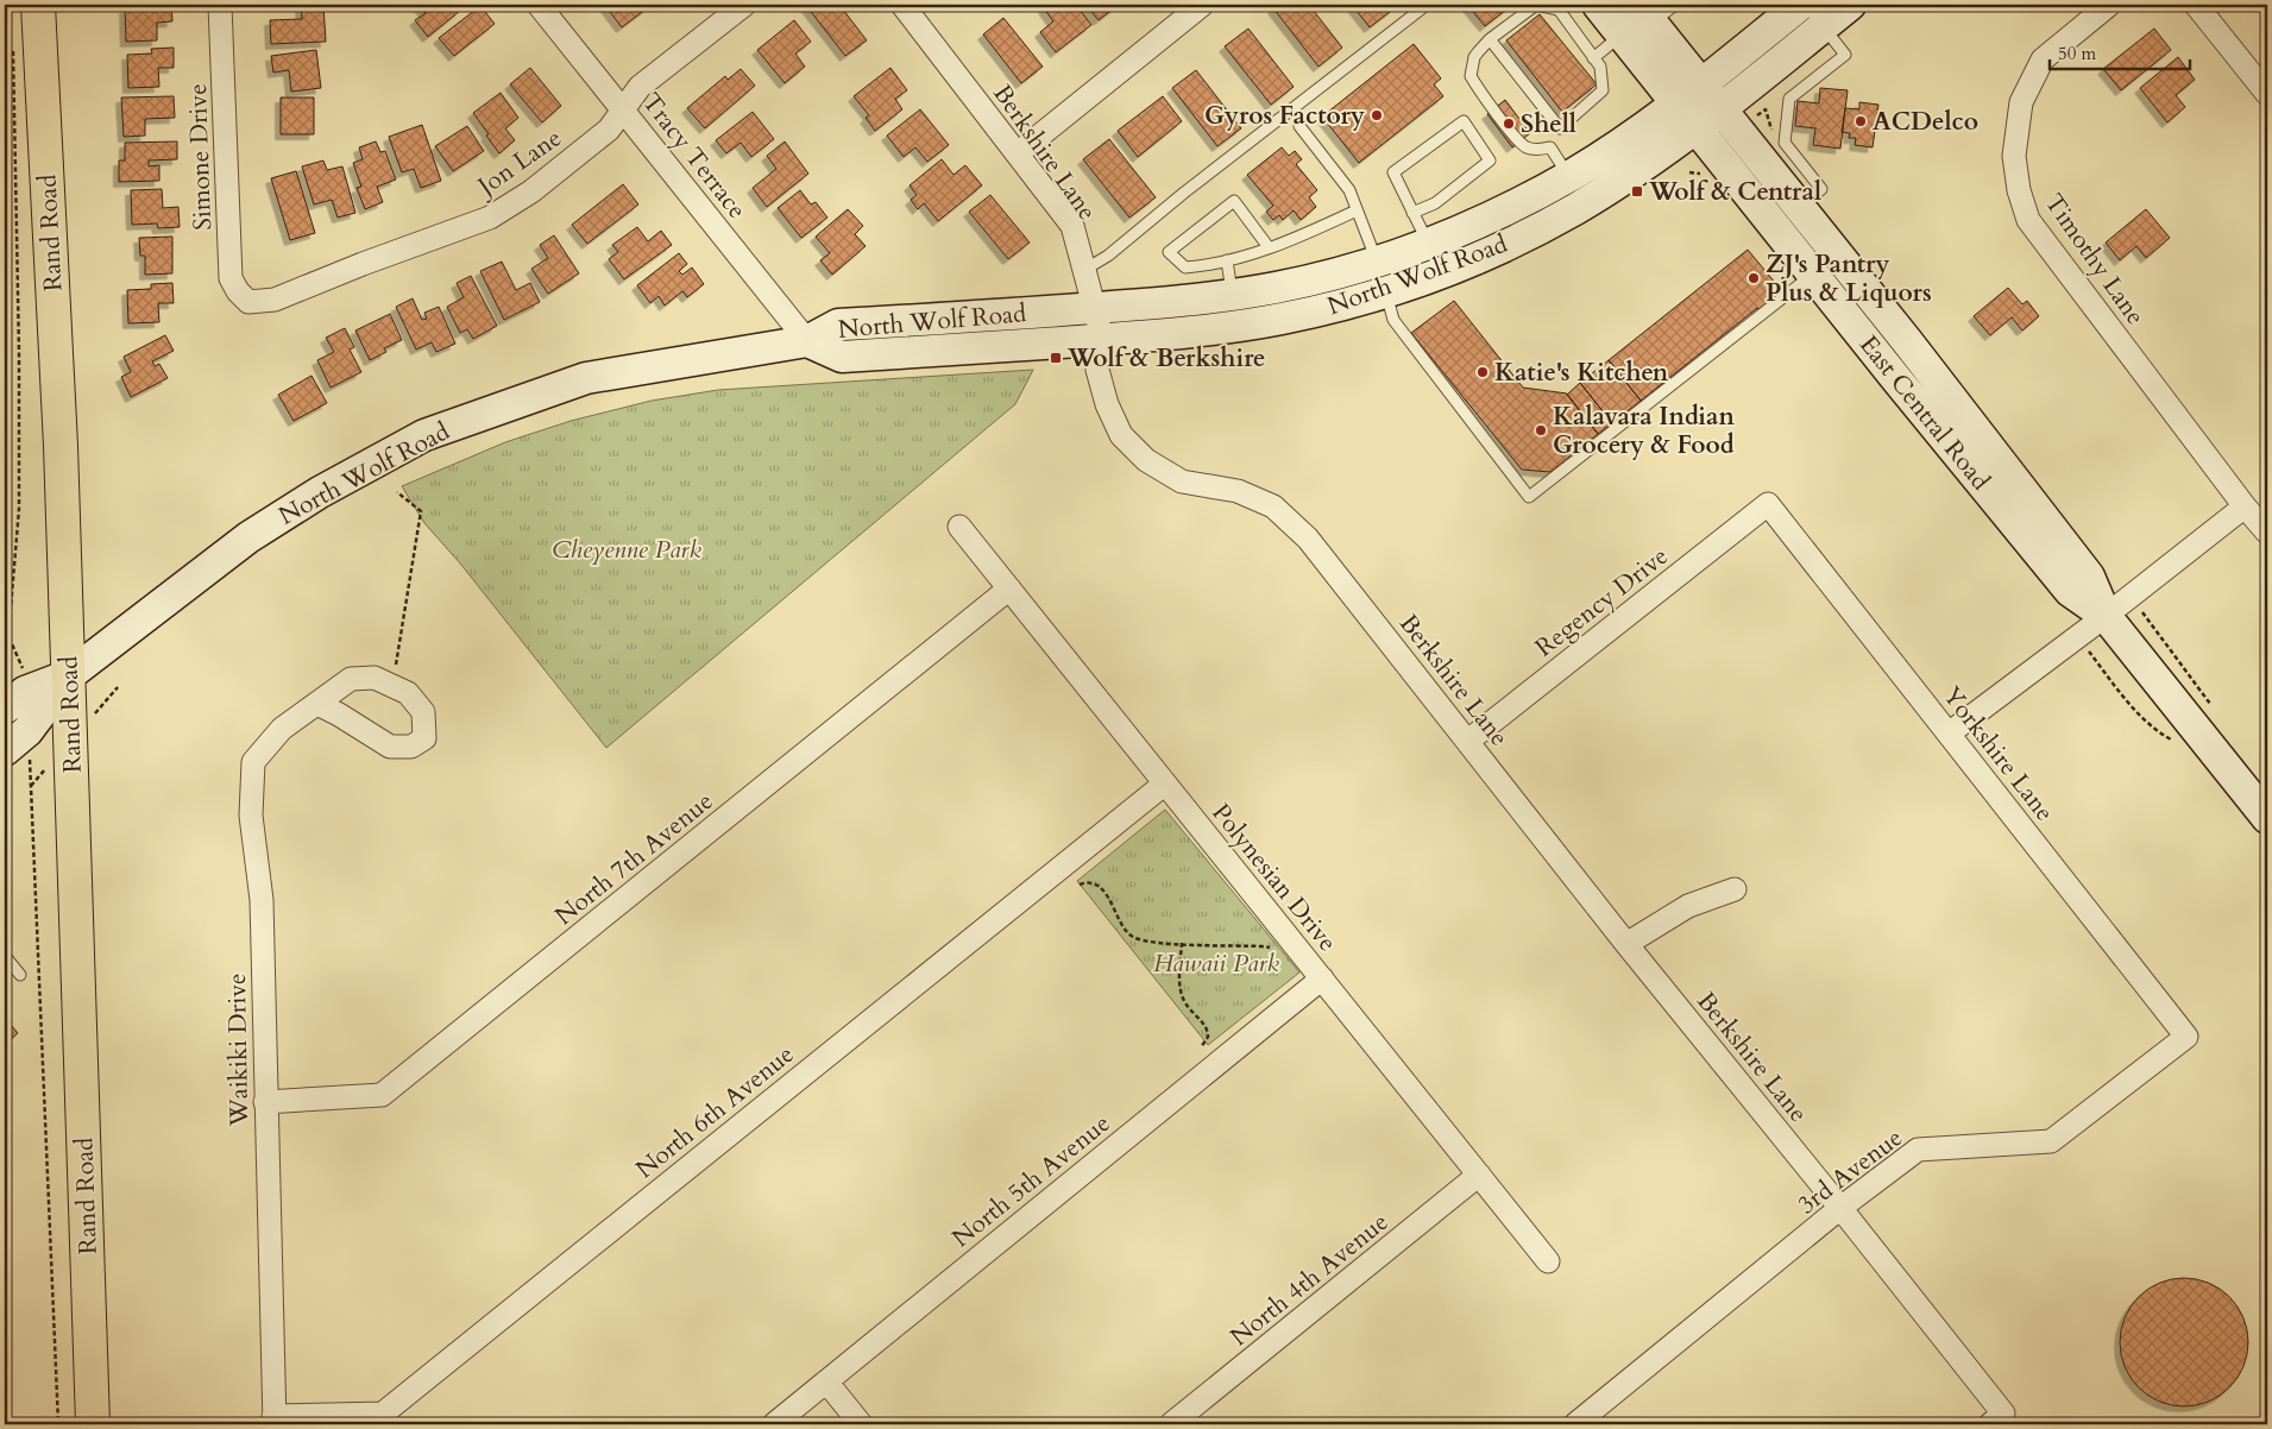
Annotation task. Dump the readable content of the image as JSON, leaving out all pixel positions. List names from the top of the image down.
{
  "streets": {
    "main road": ["Rand Road", "North Wolf Road", "East Central Road"],
    "street": [
      "Berkshire Lane",
      "Tracy Terrace",
      "Simone Drive",
      "Jon Lane",
      "Timothy Lane",
      "Regency Drive",
      "Yorkshire Lane",
      "North 7th Avenue",
      "Polynesian Drive",
      "Waikiki Drive",
      "North 6th Avenue",
      "3rd Avenue",
      "North 5th Avenue",
      "North 4th Avenue"
    ]
  },
  "crossings": [
    ["Berkshire Lane", "North Wolf Road"],
    ["Berkshire Lane", "Regency Drive"],
    ["Berkshire Lane", "3rd Avenue"],
    ["Tracy Terrace", "Jon Lane"],
    ["Tracy Terrace", "North Wolf Road"],
    ["Simone Drive", "Jon Lane"],
    ["Rand Road", "North Wolf Road"],
    ["North Wolf Road", "East Central Road"],
    ["Regency Drive", "Yorkshire Lane"],
    ["Yorkshire Lane", "3rd Avenue"],
    ["North 7th Avenue", "Polynesian Drive"],
    ["North 7th Avenue", "Waikiki Drive"],
    ["Polynesian Drive", "North 6th Avenue"],
    ["Polynesian Drive", "North 5th Avenue"],
    ["Polynesian Drive", "North 4th Avenue"],
    ["Waikiki Drive", "North 6th Avenue"]
  ],
  "parks": ["Cheyenne Park", "Hawaii Park"],
  "places": {
    "other": [
      "Gyros Factory",
      "ACDelco",
      "Shell",
      "ZJ's Pantry Plus & Liquors",
      "Katie's Kitchen",
      "Kalavara Indian Grocery & Food"
    ],
    "transit": ["Wolf & Central", "Wolf & Berkshire"]
  },
  "scale_bar": "50 m"
}
